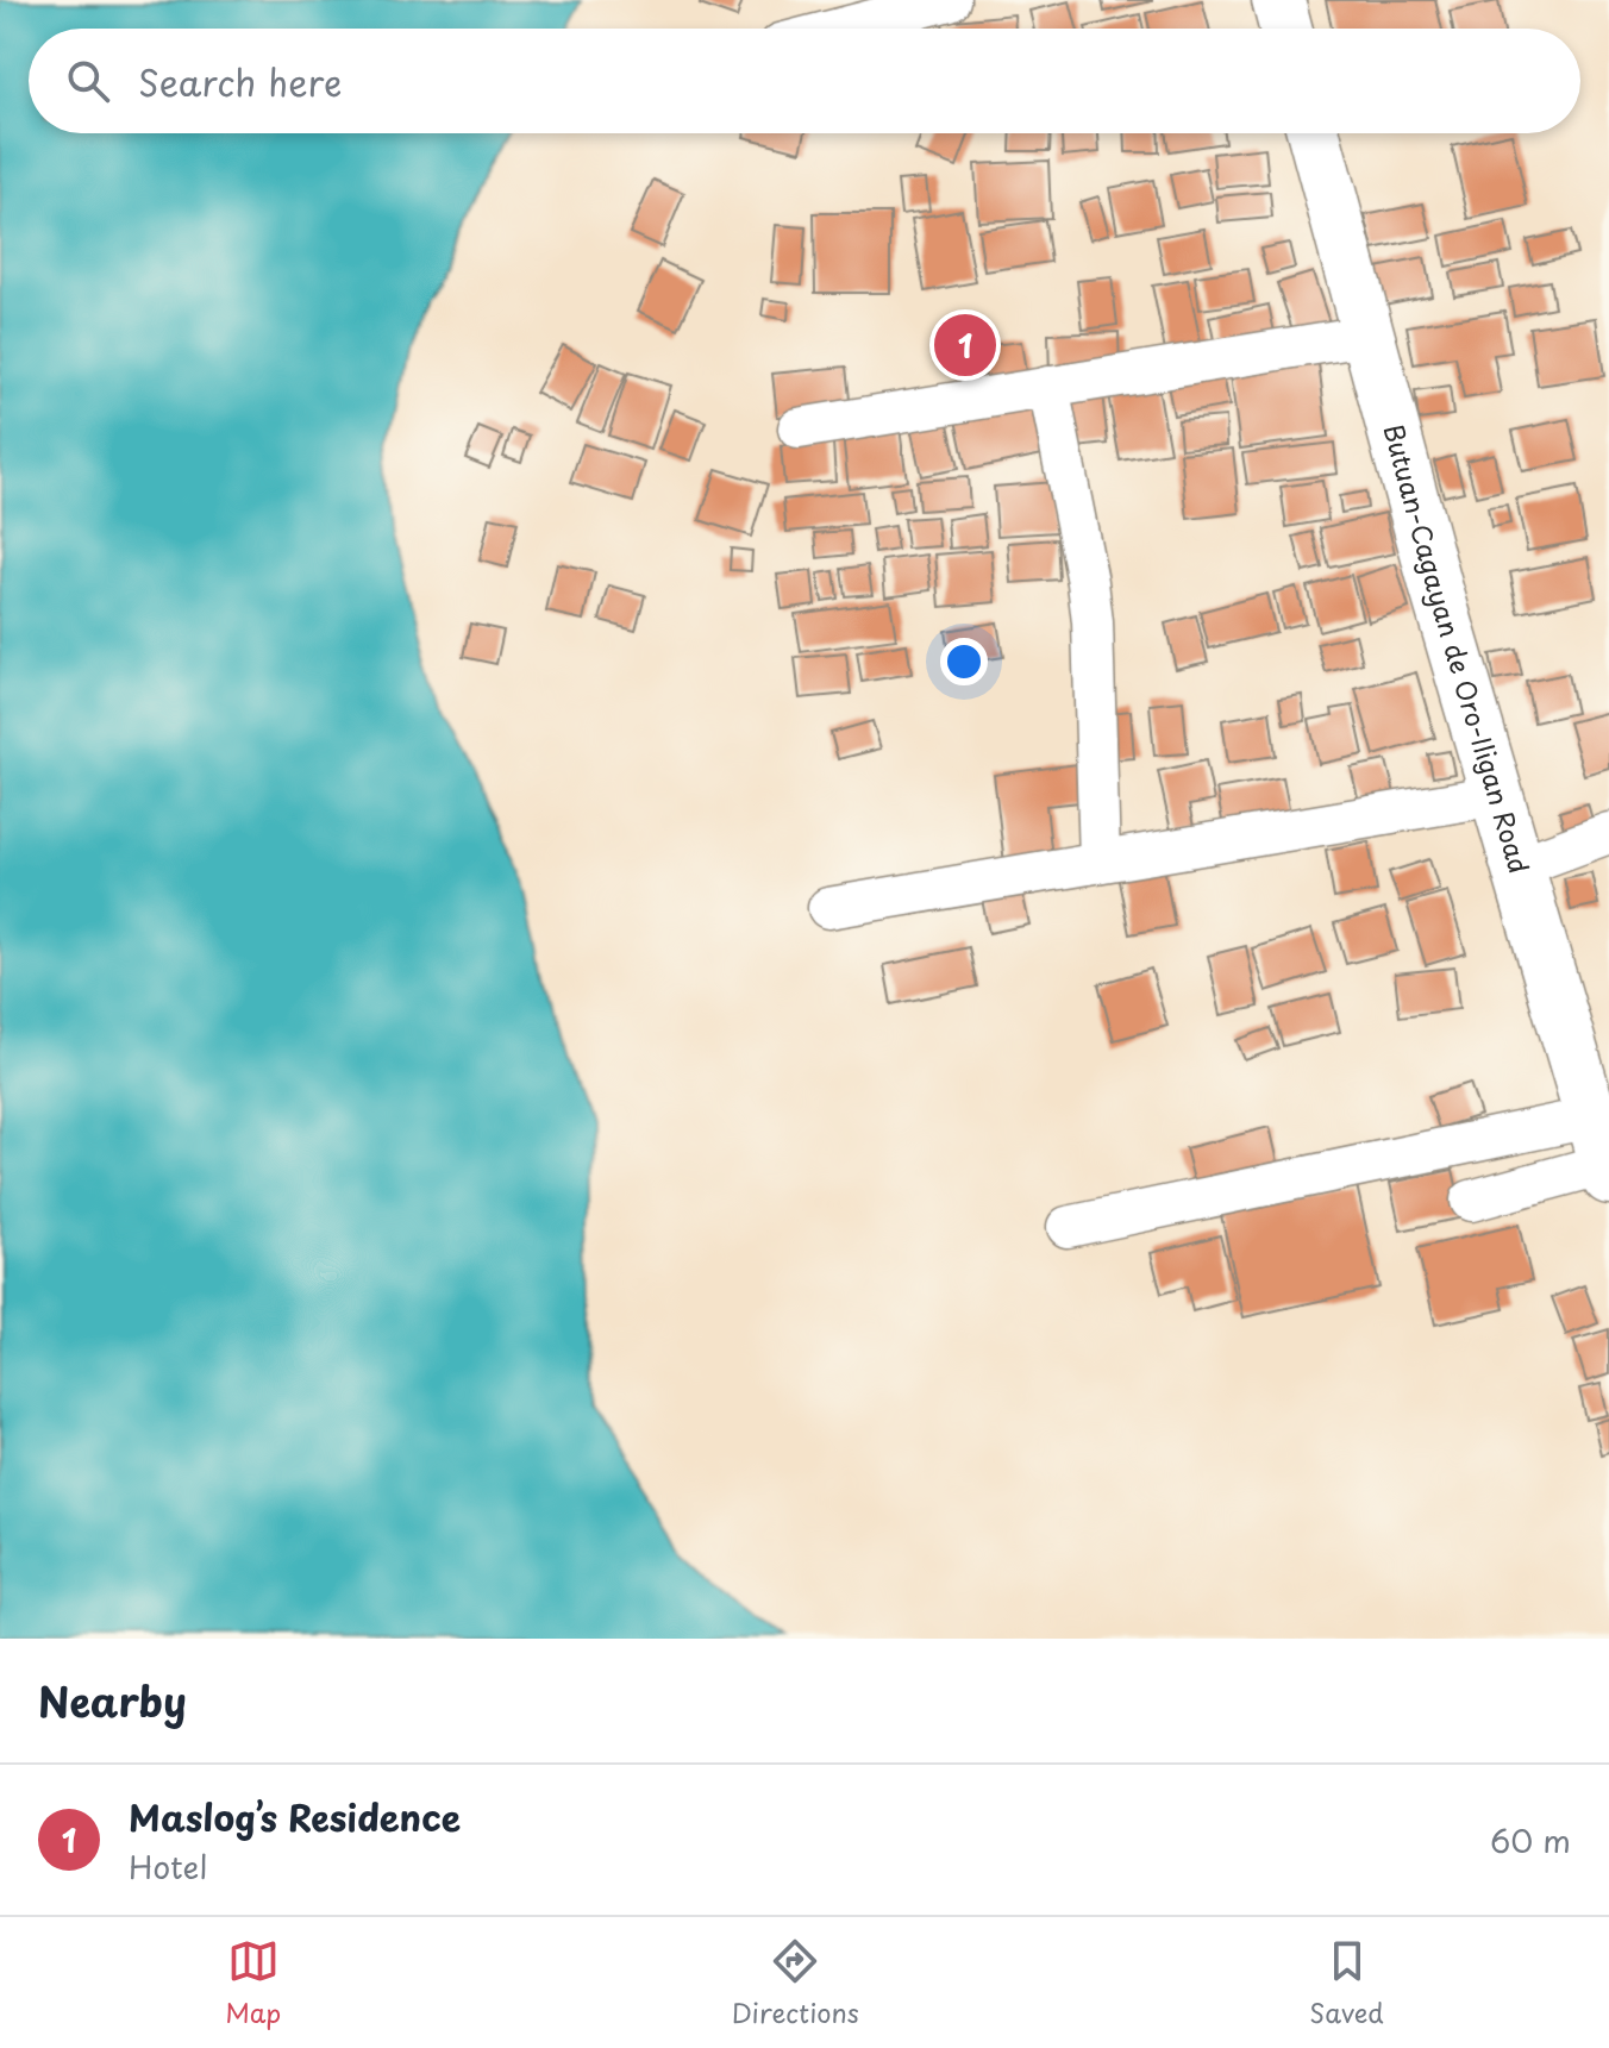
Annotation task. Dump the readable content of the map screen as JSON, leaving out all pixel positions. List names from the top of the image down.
{
  "streets": {
    "highway": ["Butuan-Cagayan de Oro-Iligan Road"]
  },
  "page": {
    "search": "Search here",
    "pins": "1",
    "heading": "Nearby",
    "list": [
      {
        "mark": "1",
        "name": "Maslog’s Residence",
        "note": "Hotel",
        "value": "60 m"
      }
    ],
    "nav": ["Map", "Directions", "Saved"]
  }
}
